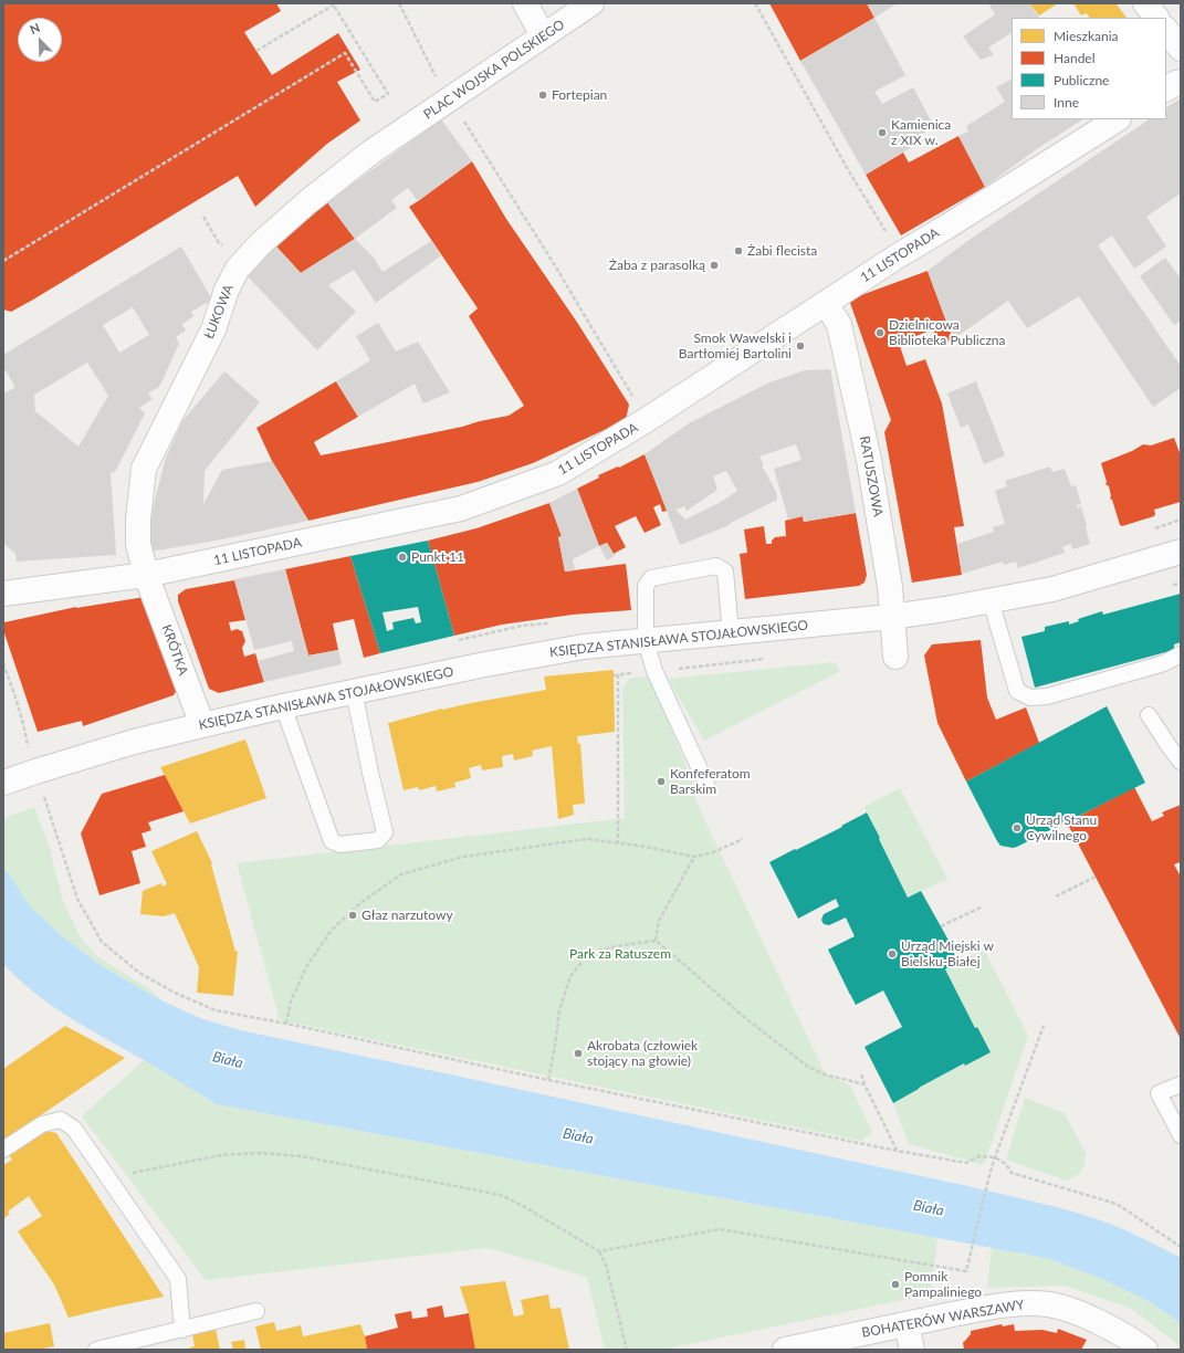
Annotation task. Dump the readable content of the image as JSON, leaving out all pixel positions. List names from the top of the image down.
{
  "streets": {
    "street": [
      "PLAC WOJSKA POLSKIEGO",
      "11 LISTOPADA",
      "ŁUKOWA",
      "RATUSZOWA",
      "KSIĘDZA STANISŁAWA STOJAŁOWSKIEGO",
      "KRÓTKA",
      "BOHATERÓW WARSZAWY"
    ]
  },
  "crossings": [
    ["PLAC WOJSKA POLSKIEGO", "ŁUKOWA"],
    ["11 LISTOPADA", "ŁUKOWA"],
    ["11 LISTOPADA", "RATUSZOWA"],
    ["11 LISTOPADA", "KRÓTKA"],
    ["ŁUKOWA", "KRÓTKA"],
    ["RATUSZOWA", "KSIĘDZA STANISŁAWA STOJAŁOWSKIEGO"],
    ["KSIĘDZA STANISŁAWA STOJAŁOWSKIEGO", "KRÓTKA"]
  ],
  "water": ["Biała"],
  "parks": ["Park za Ratuszem"],
  "places": [
    "Fortepian",
    "Kamienica z XIX w.",
    "Żabi flecista",
    "Żaba z parasolką",
    "Dzielnicowa Biblioteka Publiczna",
    "Smok Wawelski i Bartłomiej Bartolini",
    "Punkt 11",
    "Konfeferatom Barskim",
    "Urząd Stanu Cywilnego",
    "Głaz narzutowy",
    "Urząd Miejski w Bielsku-Białej",
    "Akrobata (człowiek stojący na głowie)",
    "Pomnik Pampaliniego"
  ],
  "legend": [
    "Mieszkania",
    "Handel",
    "Publiczne",
    "Inne"
  ],
  "north": "top left"
}
